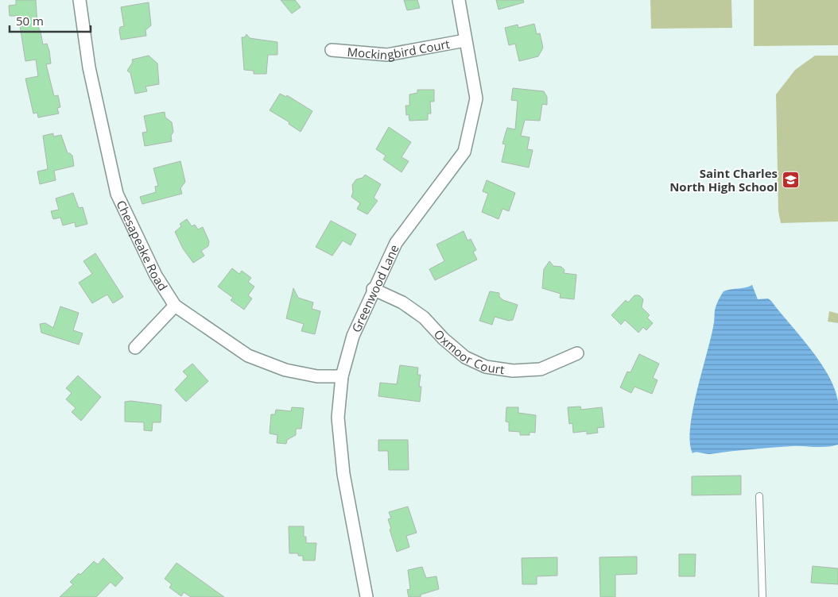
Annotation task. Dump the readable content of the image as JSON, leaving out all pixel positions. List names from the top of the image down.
{
  "streets": {
    "street": [
      "Mockingbird Court",
      "Chesapeake Road",
      "Greenwood Lane",
      "Oxmoor Court"
    ]
  },
  "crossings": [
    ["Mockingbird Court", "Greenwood Lane"],
    ["Chesapeake Road", "Greenwood Lane"],
    ["Greenwood Lane", "Oxmoor Court"]
  ],
  "places": {
    "school or university": ["Saint Charles North High School"]
  },
  "scale_bar": "50 m"
}
